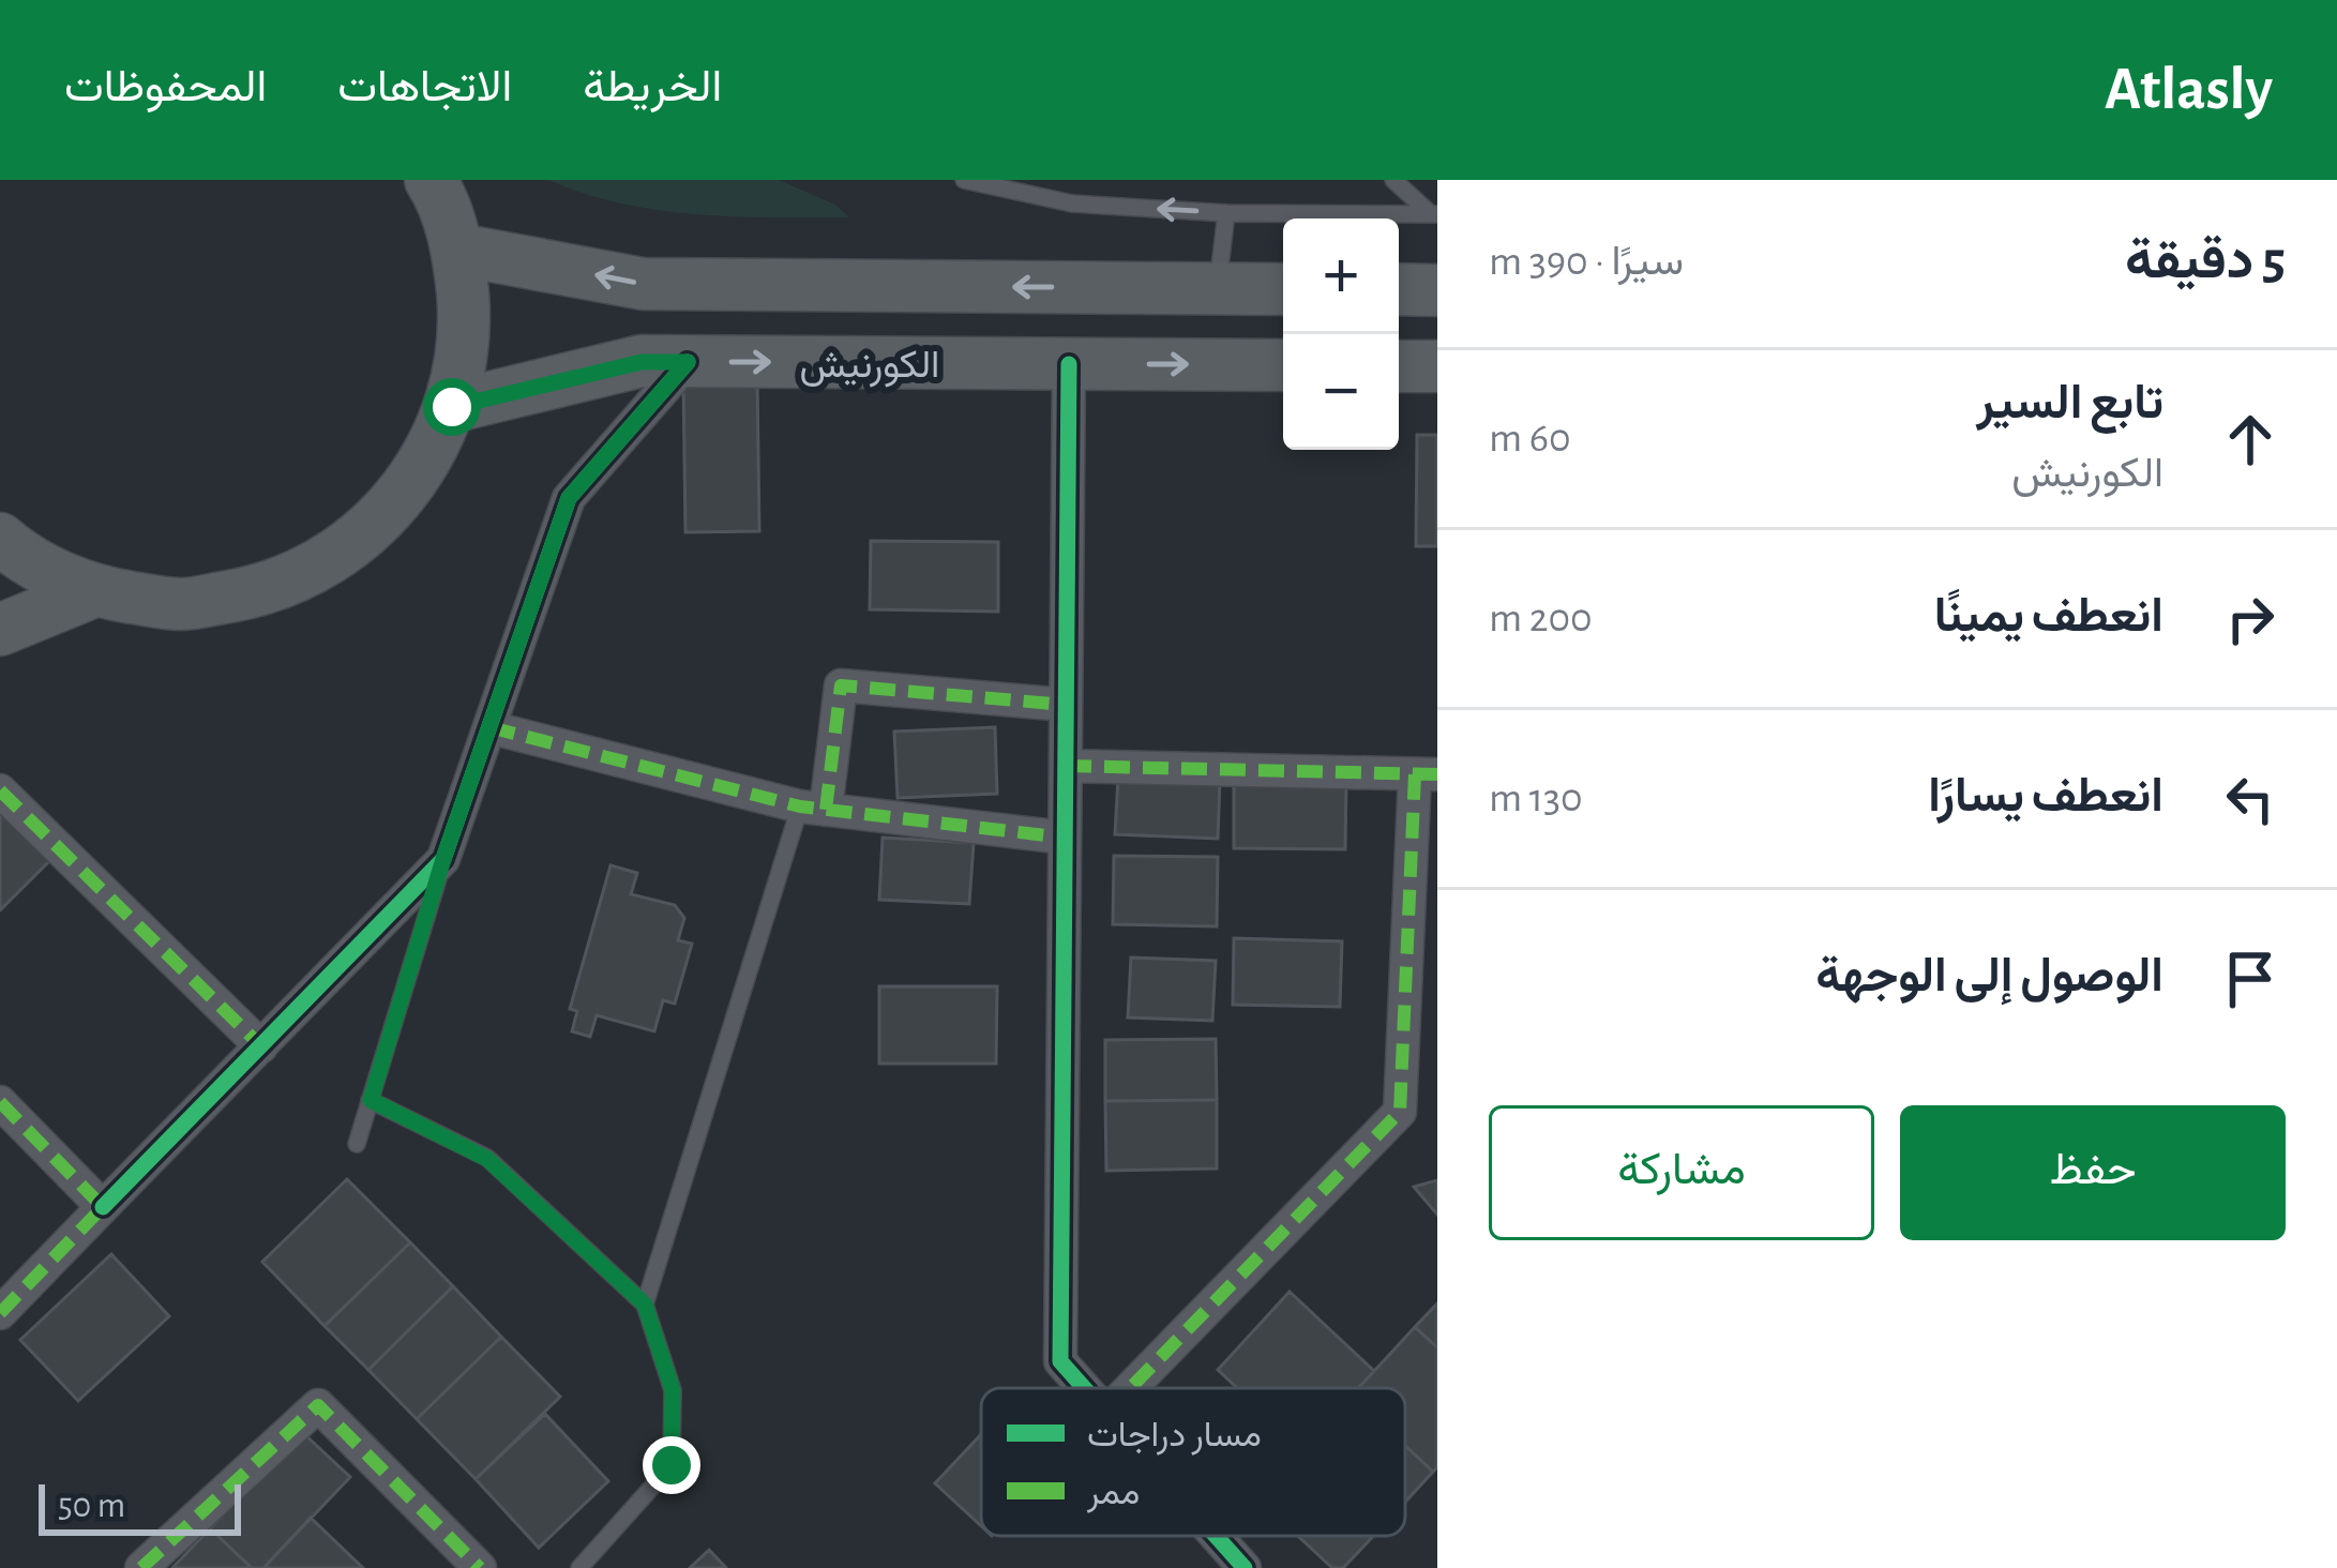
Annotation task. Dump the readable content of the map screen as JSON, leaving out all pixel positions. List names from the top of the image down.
{
  "streets": {
    "main road": ["الكورنيش"]
  },
  "legend": ["مسار دراجات", "ممر"],
  "scale_bar": "50 m",
  "page": {
    "header": "Atlasly",
    "nav": ["الخريطة", "الاتجاهات", "المحفوظات"],
    "heading": ["5 دقيقة", "سيرًا · 390 m"],
    "map_buttons": ["+", "−"],
    "list": [
      ["تابع السير", "الكورنيش", "60 m"],
      ["انعطف يمينًا", "200 m"],
      ["انعطف يسارًا", "130 m"],
      "الوصول إلى الوجهة"
    ],
    "buttons": ["حفظ", "مشاركة"],
    "scale": "50 m"
  }
}
